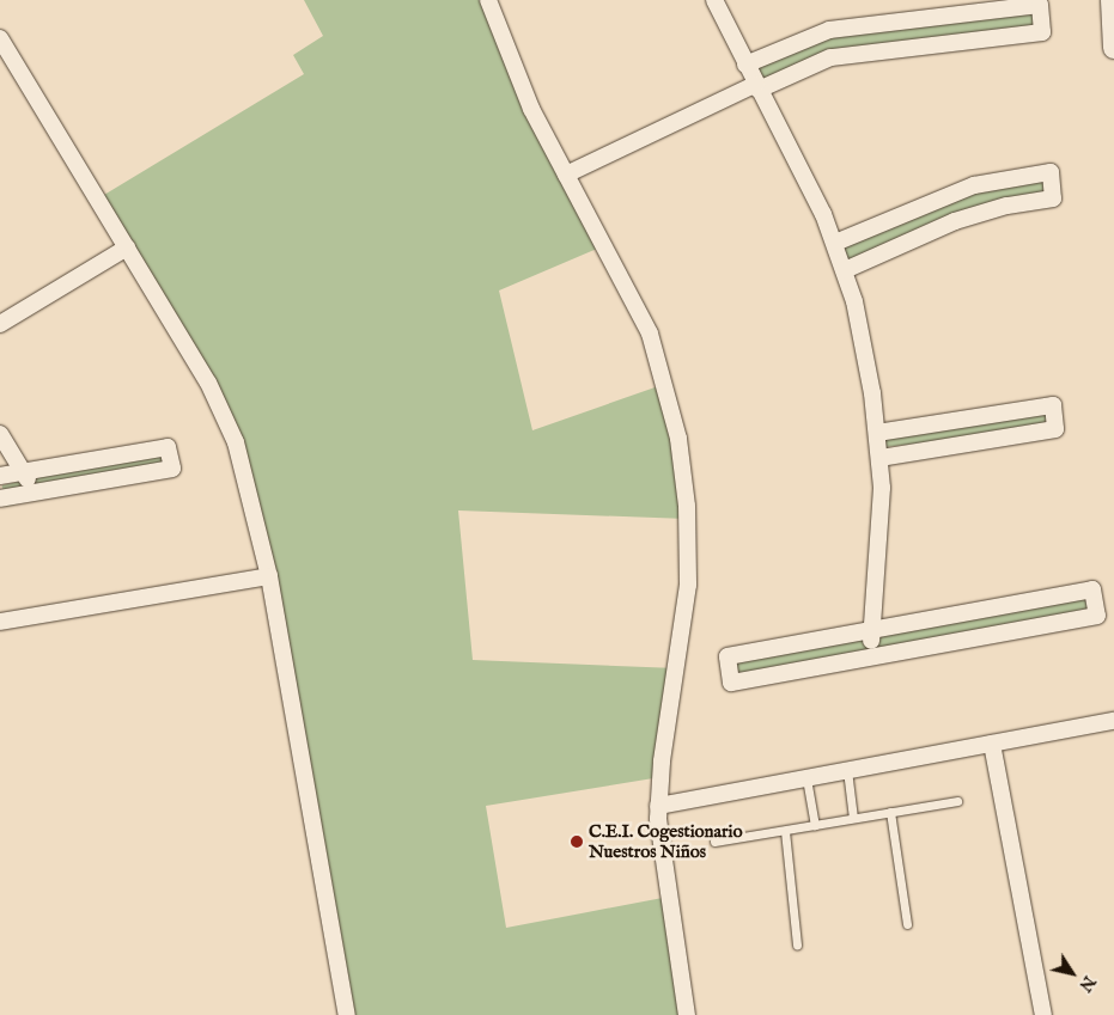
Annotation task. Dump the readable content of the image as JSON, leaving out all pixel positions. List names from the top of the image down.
{
  "places": ["C.E.I. Cogestionario Nuestros Niños"],
  "north": "bottom right"
}
